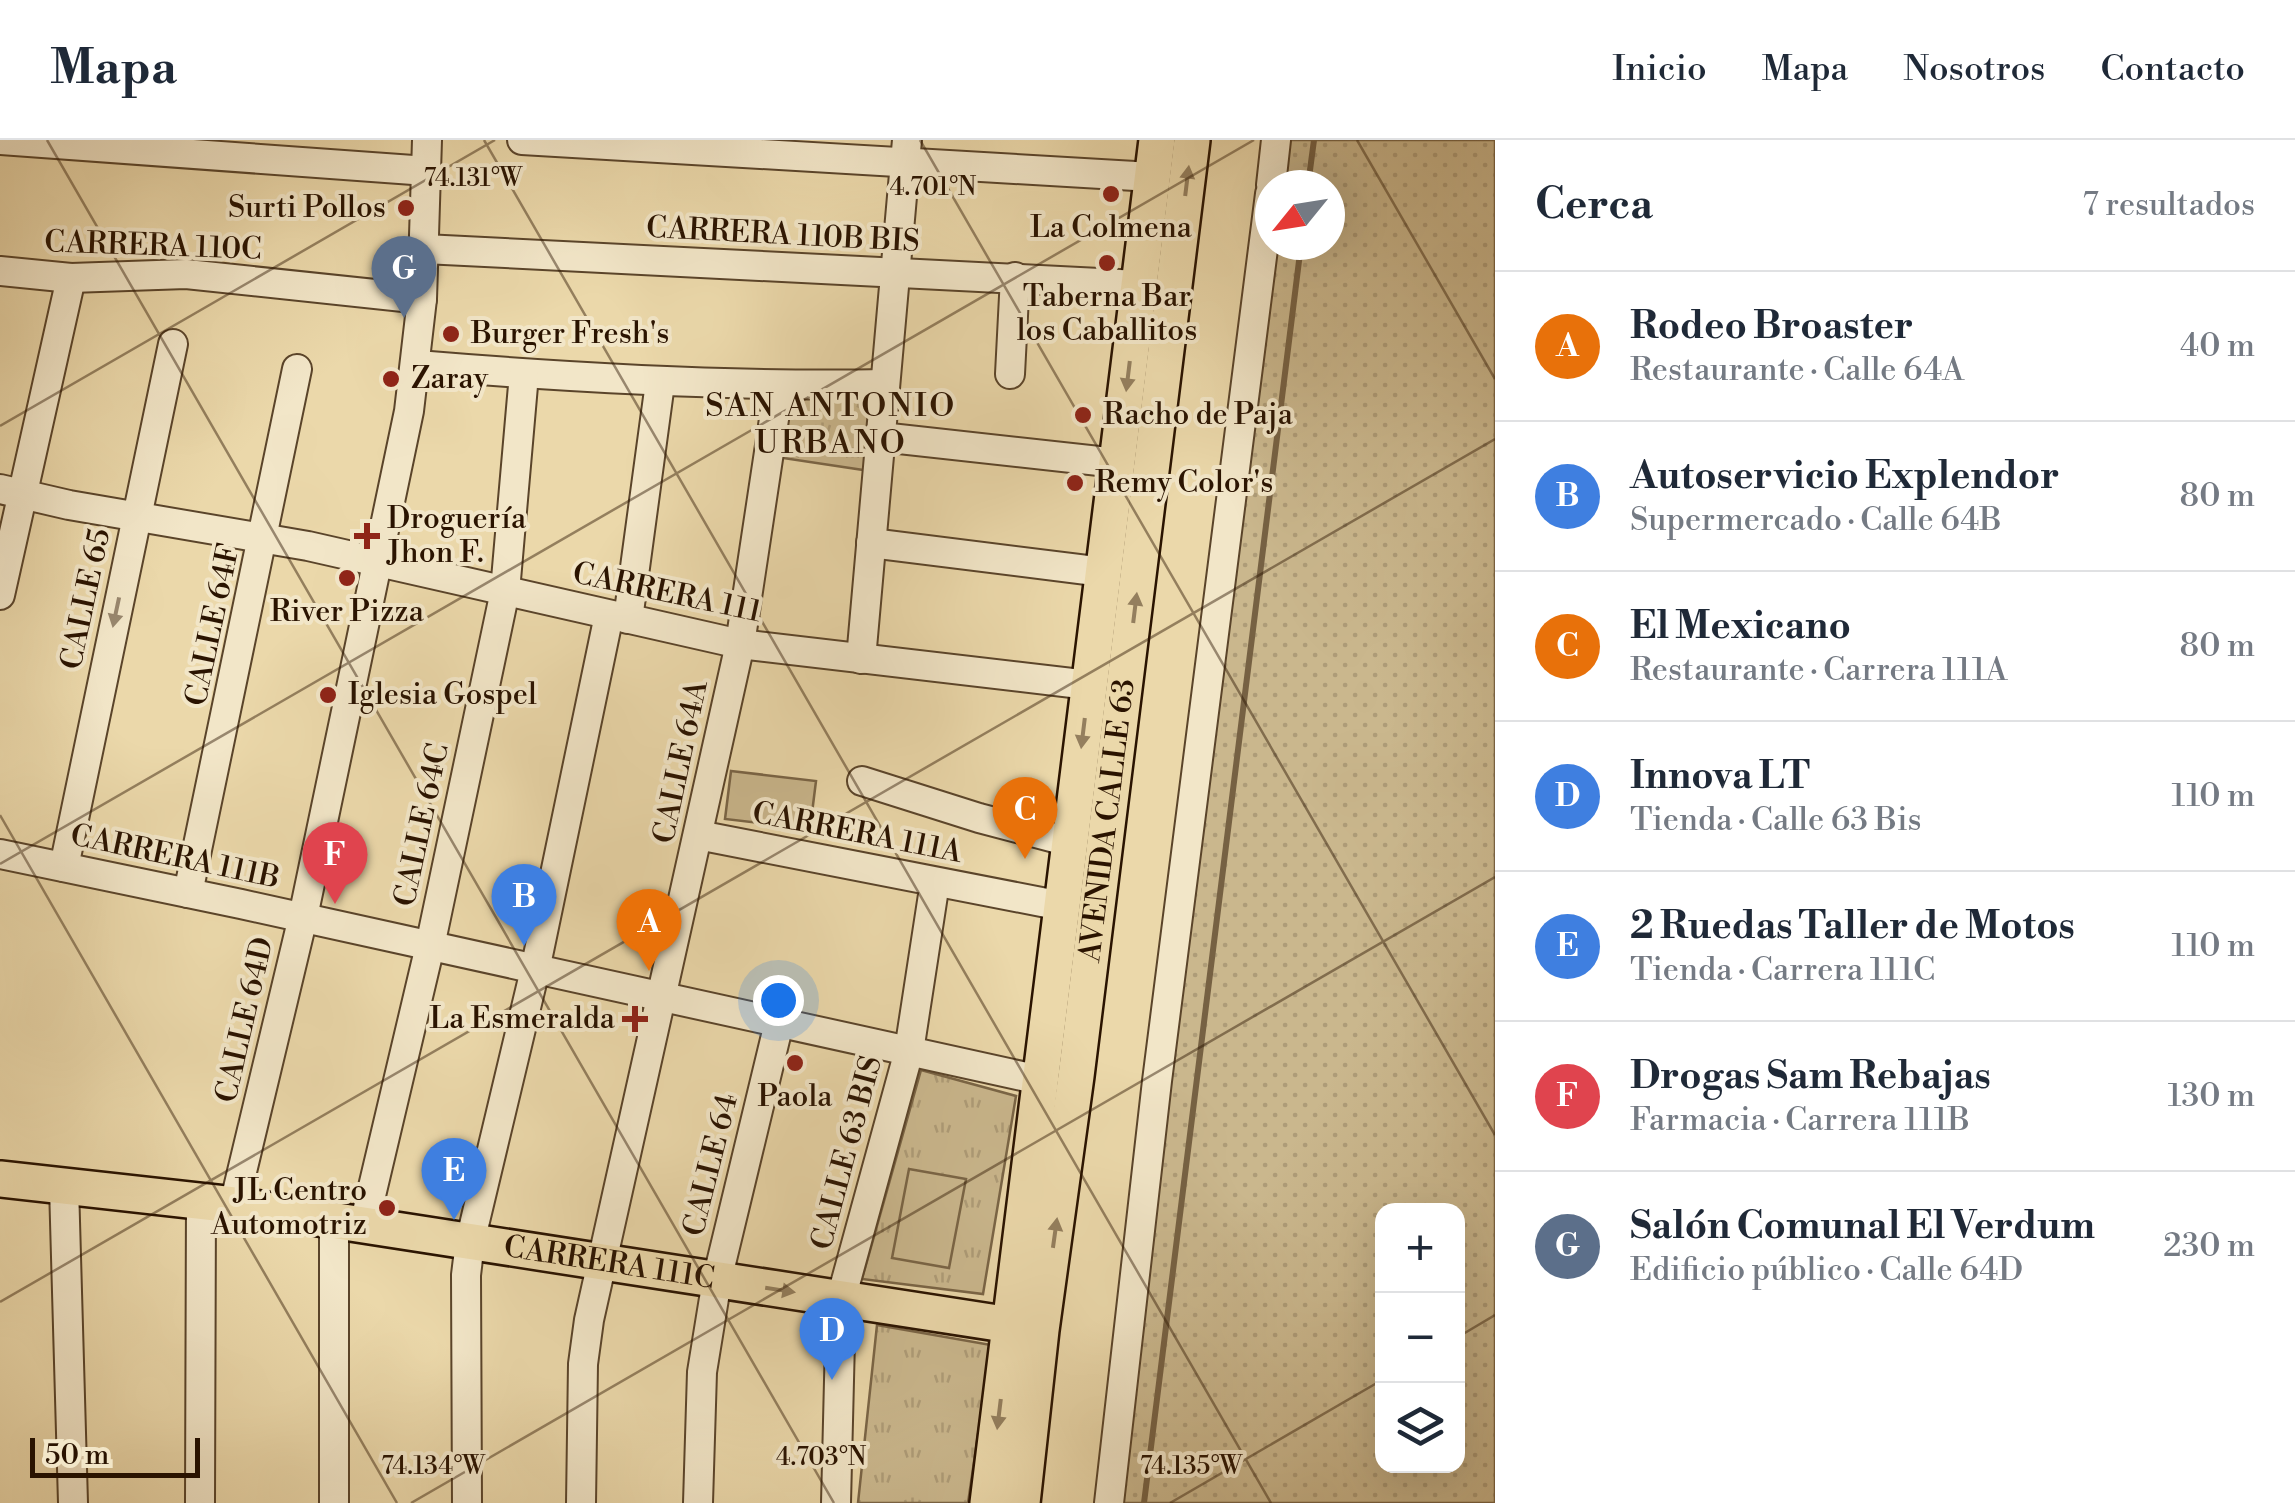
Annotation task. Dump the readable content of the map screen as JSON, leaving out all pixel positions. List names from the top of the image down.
{
  "streets": {
    "main road": ["AVENIDA CALLE 63", "CARRERA 111C"],
    "street": [
      "CARRERA 110B BIS",
      "CARRERA 110C",
      "CARRERA 111",
      "CALLE 65",
      "CALLE 64F",
      "CALLE 64A",
      "CALLE 64C",
      "CARRERA 111A",
      "CARRERA 111B",
      "CALLE 64D",
      "CALLE 63 BIS",
      "CALLE 64"
    ]
  },
  "crossings": [
    ["CARRERA 110B BIS", "AVENIDA CALLE 63"],
    ["CARRERA 110B BIS", "CALLE 64D"],
    ["CARRERA 110C", "CALLE 64D"],
    ["CARRERA 111", "CALLE 65"],
    ["CARRERA 111", "CALLE 64F"],
    ["CARRERA 111", "CALLE 64A"],
    ["CARRERA 111", "AVENIDA CALLE 63"],
    ["CARRERA 111", "CALLE 64C"],
    ["CARRERA 111", "CALLE 64D"],
    ["CALLE 65", "CARRERA 111B"],
    ["CALLE 64F", "CARRERA 111B"],
    ["CALLE 64A", "CARRERA 111A"],
    ["CALLE 64A", "CARRERA 111B"],
    ["CALLE 64A", "CARRERA 111C"],
    ["AVENIDA CALLE 63", "CARRERA 111A"],
    ["AVENIDA CALLE 63", "CARRERA 111B"],
    ["AVENIDA CALLE 63", "CARRERA 111C"],
    ["CALLE 64C", "CARRERA 111B"],
    ["CALLE 64C", "CARRERA 111C"],
    ["CARRERA 111A", "CALLE 63 BIS"],
    ["CARRERA 111B", "CALLE 64D"],
    ["CARRERA 111B", "CALLE 63 BIS"],
    ["CARRERA 111B", "CALLE 64"],
    ["CALLE 64D", "CARRERA 111C"],
    ["CALLE 63 BIS", "CARRERA 111C"],
    ["CALLE 64", "CARRERA 111C"]
  ],
  "one_way": ["CALLE 65"],
  "districts": ["SAN ANTONIO URBANO"],
  "places": {
    "other": [
      "La Colmena",
      "Surti Pollos",
      "Taberna Bar los Caballitos",
      "Burger Fresh's",
      "Zaray",
      "Racho de Paja",
      "Remy Color's",
      "River Pizza",
      "Iglesia Gospel",
      "Paola",
      "JL Centro Automotriz"
    ],
    "health": ["Droguería Jhon F.", "La Esmeralda"]
  },
  "scale_bar": "50 m",
  "north": "bottom left",
  "page": {
    "header": "Mapa",
    "nav": [
      "Inicio",
      "Mapa",
      "Nosotros",
      "Contacto"
    ],
    "heading": ["Cerca", "7 resultados"],
    "pins": [
      "G",
      "C",
      "F",
      "B",
      "A",
      "E",
      "D"
    ],
    "list": [
      {
        "mark": "A",
        "name": "Rodeo Broaster",
        "note": "Restaurante · Calle 64A",
        "value": "40 m"
      },
      {
        "mark": "B",
        "name": "Autoservicio Explendor",
        "note": "Supermercado · Calle 64B",
        "value": "80 m"
      },
      {
        "mark": "C",
        "name": "El Mexicano",
        "note": "Restaurante · Carrera 111A",
        "value": "80 m"
      },
      {
        "mark": "D",
        "name": "Innova LT",
        "note": "Tienda · Calle 63 Bis",
        "value": "110 m"
      },
      {
        "mark": "E",
        "name": "2 Ruedas Taller de Motos",
        "note": "Tienda · Carrera 111C",
        "value": "110 m"
      },
      {
        "mark": "F",
        "name": "Drogas Sam Rebajas",
        "note": "Farmacia · Carrera 111B",
        "value": "130 m"
      },
      {
        "mark": "G",
        "name": "Salón Comunal El Verdum",
        "note": "Edificio público · Calle 64D",
        "value": "230 m"
      }
    ],
    "map_buttons": ["+", "−"],
    "scale": "50 m"
  },
  "coordinates": [
    "74.131°W",
    "4.701°N",
    "4.703°N",
    "74.134°W",
    "74.135°W"
  ]
}
